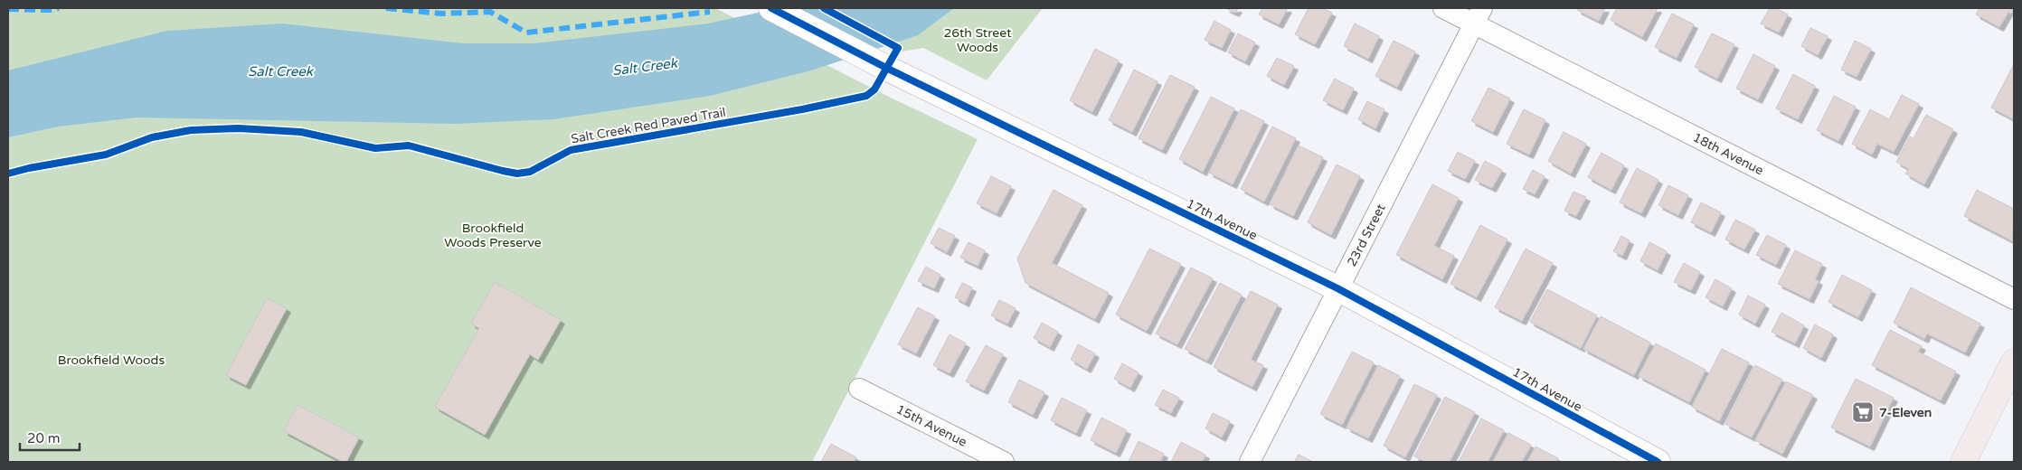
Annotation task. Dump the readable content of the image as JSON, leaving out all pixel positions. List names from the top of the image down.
{
  "streets": {
    "street": [
      "18th Avenue",
      "17th Avenue",
      "23rd Street",
      "15th Avenue"
    ],
    "cycle path": ["Salt Creek Red Paved Trail"]
  },
  "crossings": [
    ["18th Avenue", "23rd Street"],
    ["17th Avenue", "23rd Street"]
  ],
  "water": ["Salt Creek"],
  "parks": ["26th Street Woods", "Brookfield Woods Preserve", "Brookfield Woods"],
  "places": {
    "supermarket": ["7-Eleven"]
  },
  "scale_bar": "20 m"
}
